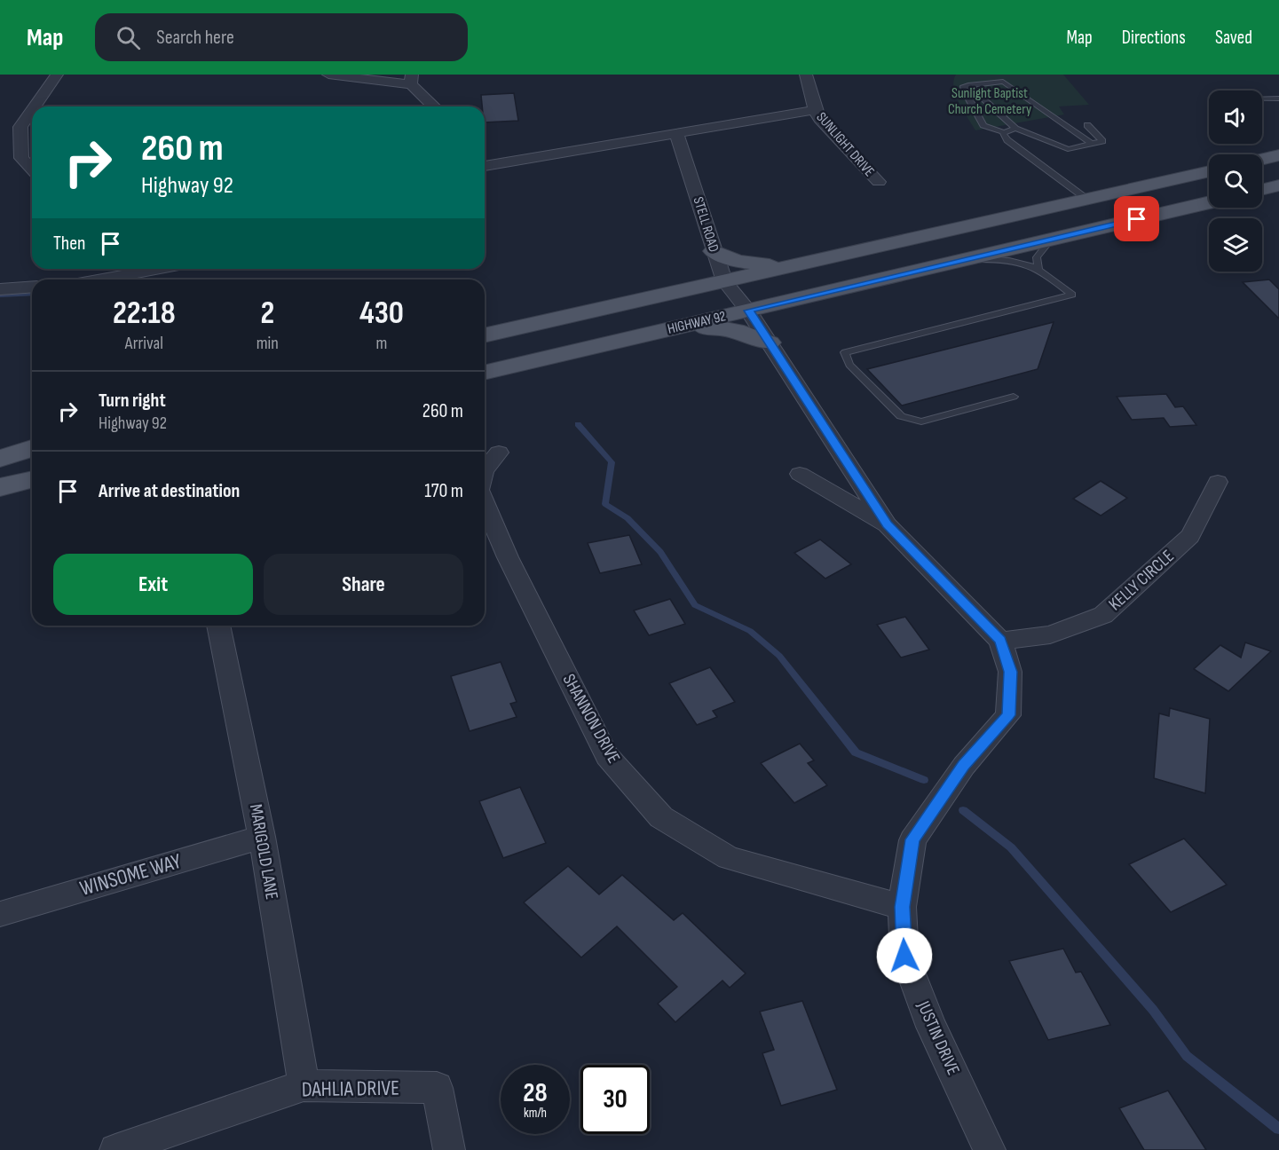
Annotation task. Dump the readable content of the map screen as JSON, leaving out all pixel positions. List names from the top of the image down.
{
  "streets": {
    "main road": ["HIGHWAY 92"],
    "street": [
      "SUNLIGHT DRIVE",
      "STELL ROAD",
      "KELLY CIRCLE",
      "SHANNON DRIVE",
      "MARIGOLD LANE",
      "WINSOME WAY",
      "JUSTIN DRIVE",
      "DAHLIA DRIVE"
    ]
  },
  "crossings": [
    ["STELL ROAD", "HIGHWAY 92"],
    ["STELL ROAD", "JUSTIN DRIVE"],
    ["HIGHWAY 92", "JUSTIN DRIVE"],
    ["KELLY CIRCLE", "JUSTIN DRIVE"],
    ["SHANNON DRIVE", "JUSTIN DRIVE"],
    ["MARIGOLD LANE", "WINSOME WAY"],
    ["MARIGOLD LANE", "DAHLIA DRIVE"]
  ],
  "parks": ["Sunlight Baptist Church Cemetery"],
  "page": {
    "header": "Map",
    "search": "Search here",
    "nav": ["Map", "Directions", "Saved"],
    "turn": ["260 m", "Highway 92"],
    "then": "Then",
    "eta": [
      "22:18",
      "Arrival",
      "2",
      "min",
      "430",
      "m"
    ],
    "list": [
      {
        "name": "Turn right",
        "note": "Highway 92",
        "value": "260 m"
      },
      {
        "name": "Arrive at destination",
        "value": "170 m"
      }
    ],
    "buttons": ["Exit", "Share"],
    "speed": "28 km/h",
    "limit": "30"
  }
}
